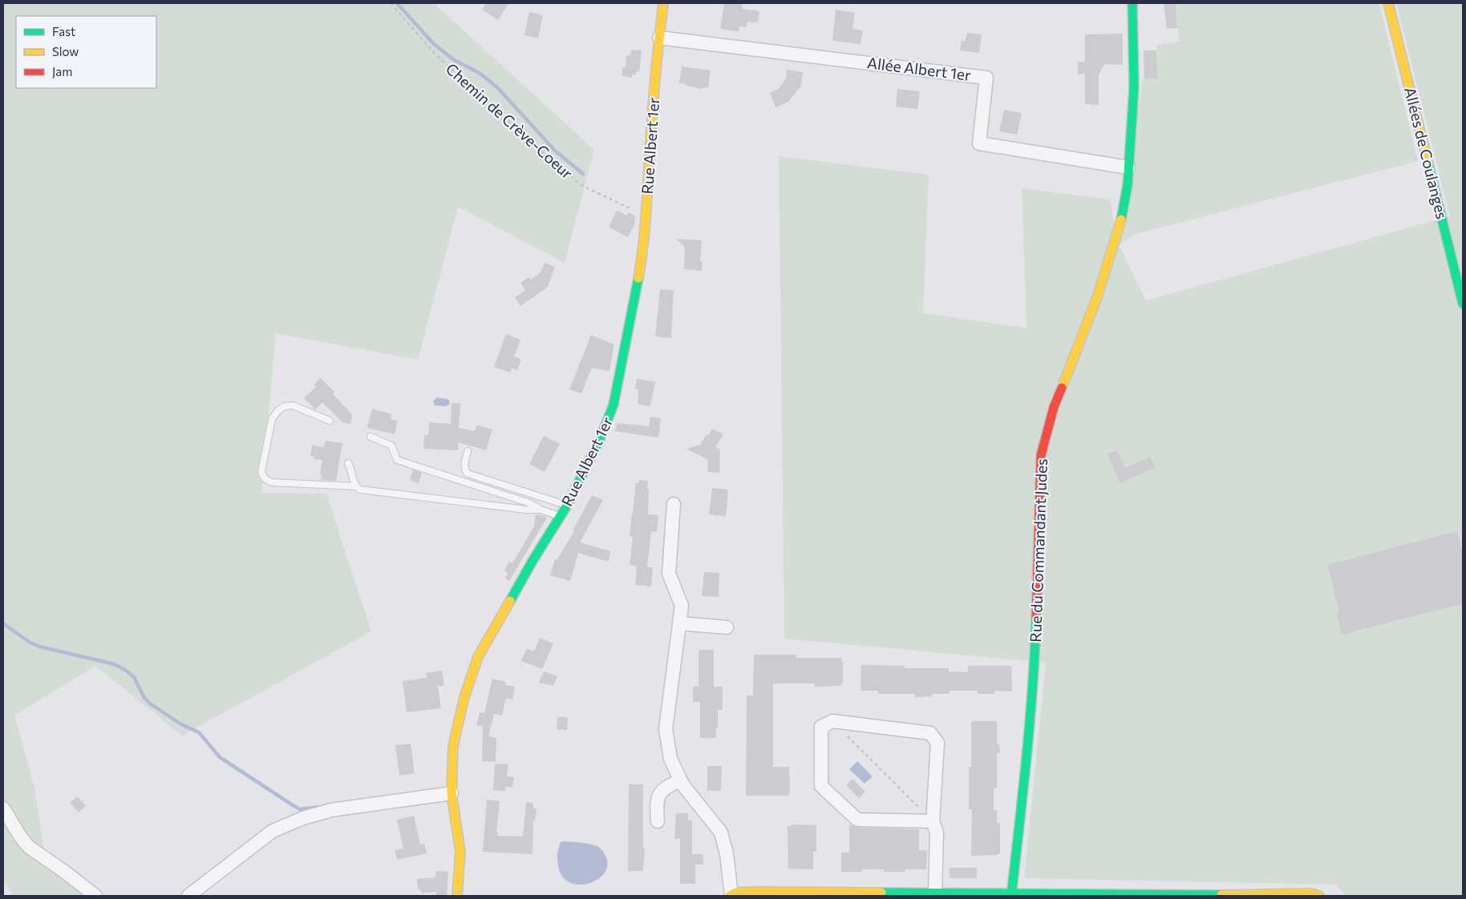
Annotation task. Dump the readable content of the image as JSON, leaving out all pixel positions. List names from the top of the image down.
{
  "streets": {
    "street": [
      "Allée Albert 1er",
      "Rue Albert 1er",
      "Allées de Coulanges",
      "Rue du Commandant Judes"
    ],
    "path": ["Chemin de Crève-Coeur"]
  },
  "crossings": [
    ["Allée Albert 1er", "Rue Albert 1er"],
    ["Allée Albert 1er", "Rue du Commandant Judes"],
    ["Chemin de Crève-Coeur", "Rue Albert 1er"]
  ],
  "legend": ["Fast", "Slow", "Jam"]
}
